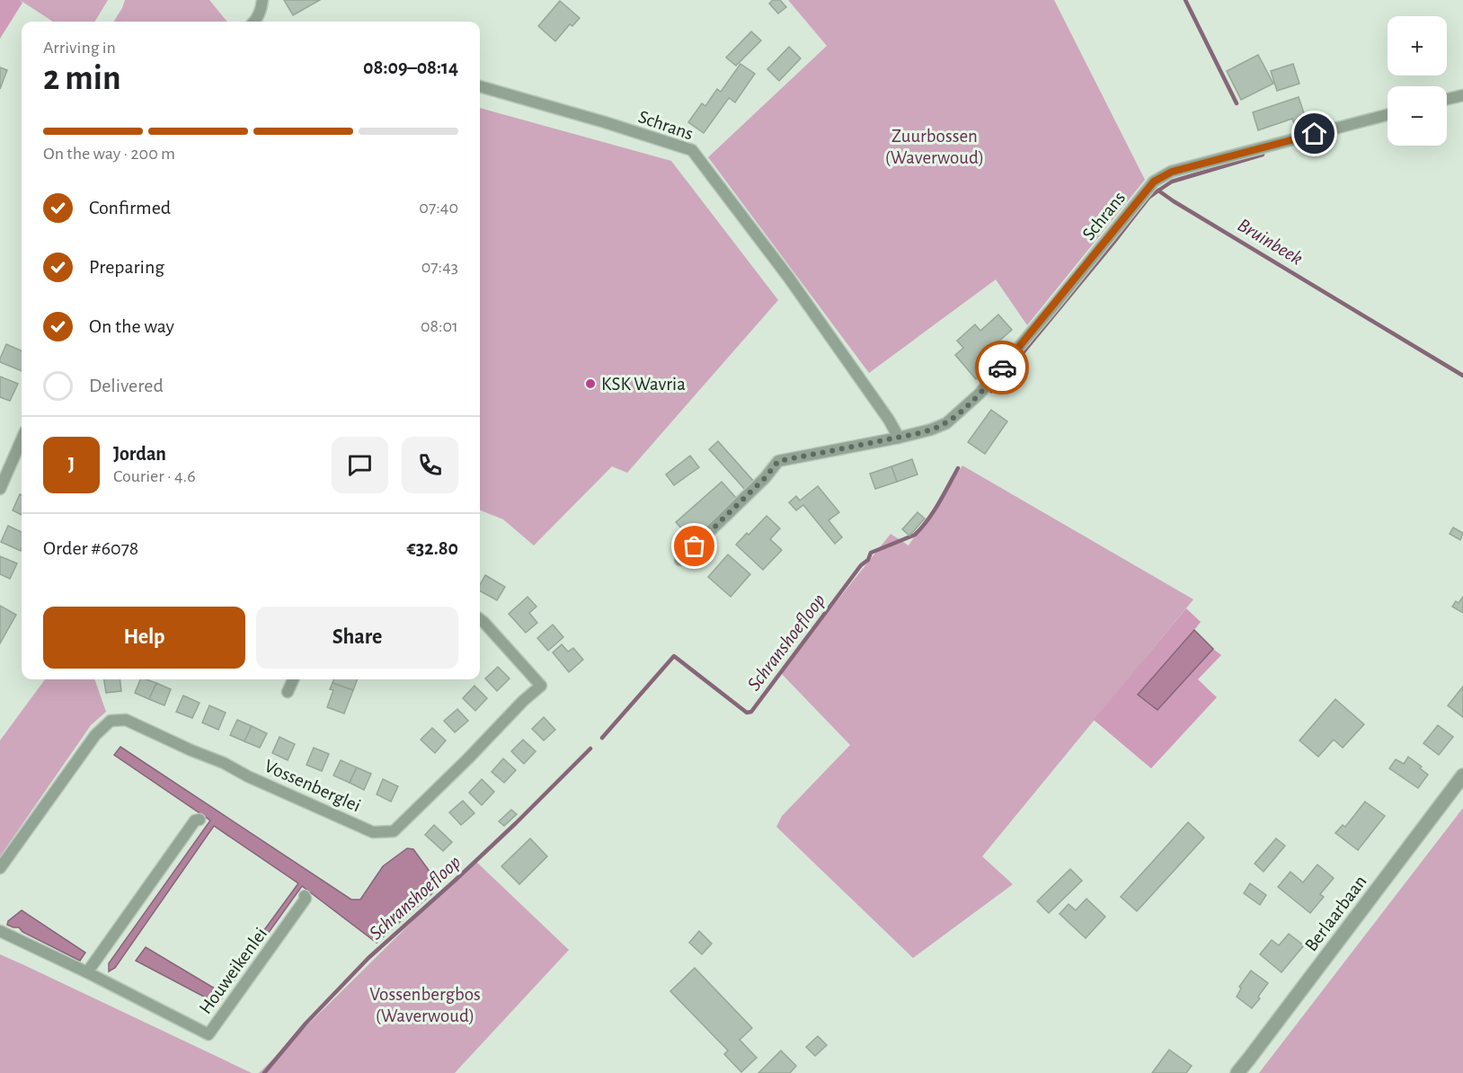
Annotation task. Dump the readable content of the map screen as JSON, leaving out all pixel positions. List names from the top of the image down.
{
  "streets": {
    "street": [
      "Schrans",
      "Vossenberglei",
      "Berlaarbaan",
      "Houweikenlei"
    ]
  },
  "water": ["Bruinbeek", "Schranshoefloop"],
  "parks": ["Zuurbossen (Waverwoud)", "Vossenbergbos (Waverwoud)"],
  "places": ["KSK Wavria"],
  "page": {
    "map_buttons": ["+", "−"],
    "heading": ["2 min", "Arriving in", "08:09–08:14"],
    "panel": [
      "Jordan",
      "Courier · 4.6",
      "Order #6078",
      "€32.80"
    ],
    "bar": "On the way · 200 m",
    "list": [
      ["Confirmed", "07:40"],
      ["Preparing", "07:43"],
      ["On the way", "08:01"],
      "Delivered"
    ],
    "round": "J",
    "buttons": ["Help", "Share"]
  }
}
